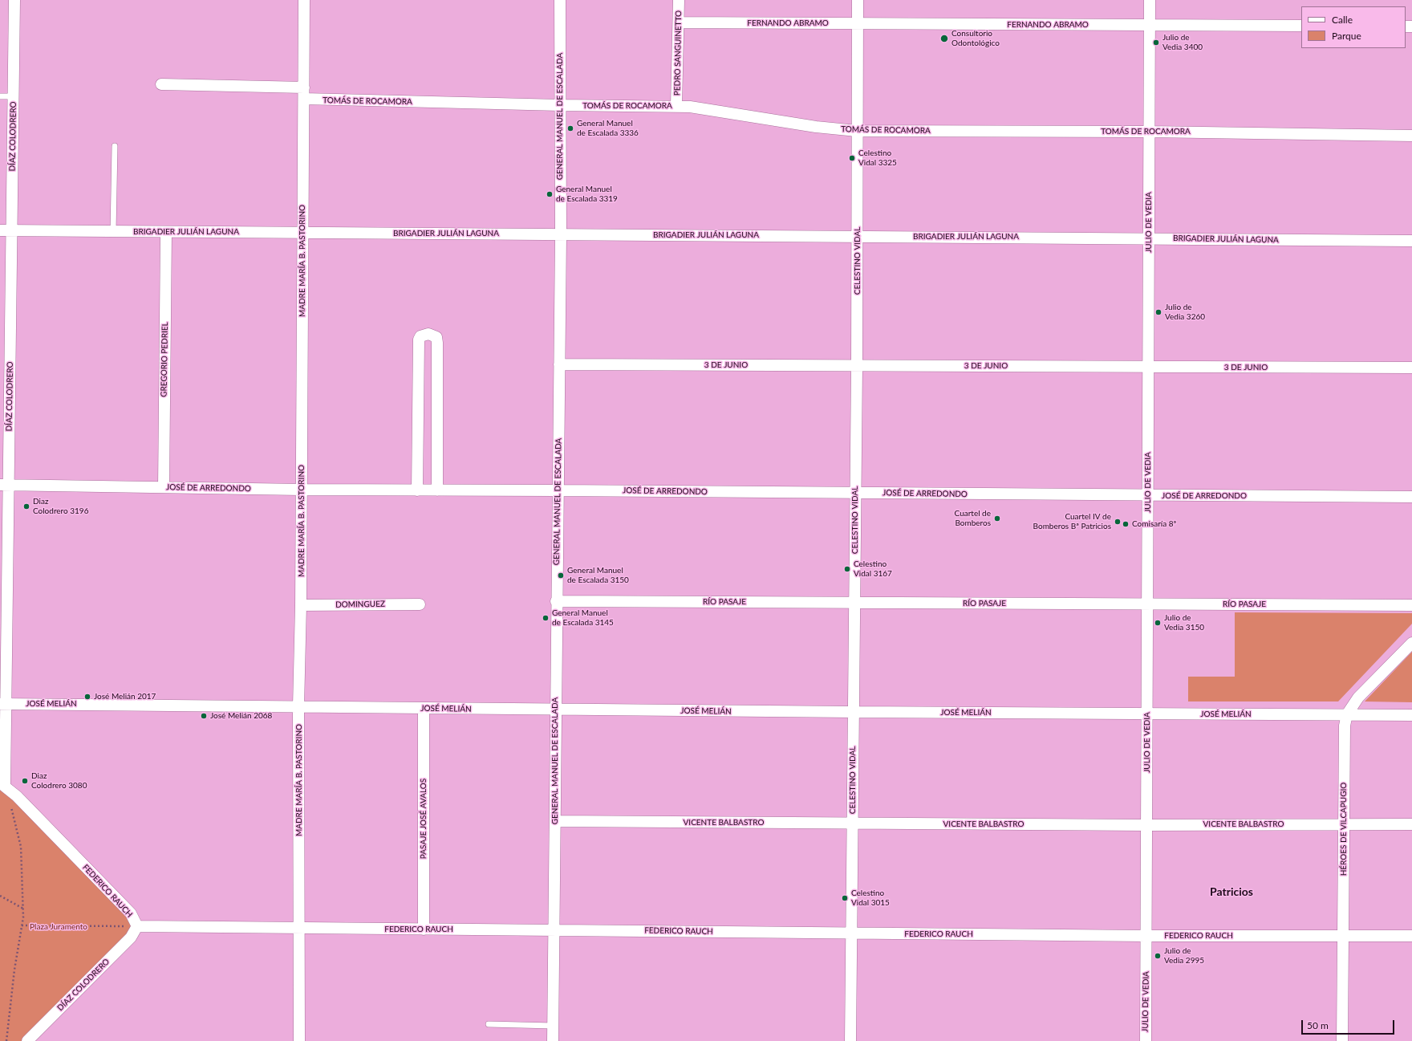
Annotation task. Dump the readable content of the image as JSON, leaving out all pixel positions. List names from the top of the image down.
{
  "streets": {
    "street": [
      "FERNANDO ABRAMO",
      "PEDRO SANGUINETTO",
      "TOMÁS DE ROCAMORA",
      "GENERAL MANUEL DE ESCALADA",
      "DÍAZ COLODRERO",
      "JULIO DE VEDIA",
      "BRIGADIER JULIÁN LAGUNA",
      "MADRE MARÍA B. PASTORINO",
      "CELESTINO VIDAL",
      "GREGORIO PEDRIEL",
      "3 DE JUNIO",
      "JOSÉ DE ARREDONDO",
      "RÍO PASAJE",
      "DOMINGUEZ",
      "JOSÉ MELIÁN",
      "PASAJE JOSÉ AVALOS",
      "VICENTE BALBASTRO",
      "HÉROES DE VILCAPUGIO",
      "FEDERICO RAUCH"
    ]
  },
  "crossings": [
    ["FERNANDO ABRAMO", "PEDRO SANGUINETTO"],
    ["FERNANDO ABRAMO", "JULIO DE VEDIA"],
    ["FERNANDO ABRAMO", "CELESTINO VIDAL"],
    ["PEDRO SANGUINETTO", "TOMÁS DE ROCAMORA"],
    ["TOMÁS DE ROCAMORA", "GENERAL MANUEL DE ESCALADA"],
    ["TOMÁS DE ROCAMORA", "JULIO DE VEDIA"],
    ["TOMÁS DE ROCAMORA", "MADRE MARÍA B. PASTORINO"],
    ["TOMÁS DE ROCAMORA", "CELESTINO VIDAL"],
    ["GENERAL MANUEL DE ESCALADA", "BRIGADIER JULIÁN LAGUNA"],
    ["GENERAL MANUEL DE ESCALADA", "3 DE JUNIO"],
    ["GENERAL MANUEL DE ESCALADA", "JOSÉ DE ARREDONDO"],
    ["GENERAL MANUEL DE ESCALADA", "RÍO PASAJE"],
    ["GENERAL MANUEL DE ESCALADA", "JOSÉ MELIÁN"],
    ["GENERAL MANUEL DE ESCALADA", "VICENTE BALBASTRO"],
    ["GENERAL MANUEL DE ESCALADA", "FEDERICO RAUCH"],
    ["DÍAZ COLODRERO", "BRIGADIER JULIÁN LAGUNA"],
    ["DÍAZ COLODRERO", "JOSÉ DE ARREDONDO"],
    ["DÍAZ COLODRERO", "JOSÉ MELIÁN"],
    ["DÍAZ COLODRERO", "FEDERICO RAUCH"],
    ["JULIO DE VEDIA", "BRIGADIER JULIÁN LAGUNA"],
    ["JULIO DE VEDIA", "3 DE JUNIO"],
    ["JULIO DE VEDIA", "JOSÉ DE ARREDONDO"],
    ["JULIO DE VEDIA", "RÍO PASAJE"],
    ["JULIO DE VEDIA", "JOSÉ MELIÁN"],
    ["JULIO DE VEDIA", "VICENTE BALBASTRO"],
    ["JULIO DE VEDIA", "FEDERICO RAUCH"],
    ["BRIGADIER JULIÁN LAGUNA", "MADRE MARÍA B. PASTORINO"],
    ["BRIGADIER JULIÁN LAGUNA", "CELESTINO VIDAL"],
    ["BRIGADIER JULIÁN LAGUNA", "GREGORIO PEDRIEL"],
    ["MADRE MARÍA B. PASTORINO", "JOSÉ DE ARREDONDO"],
    ["MADRE MARÍA B. PASTORINO", "DOMINGUEZ"],
    ["MADRE MARÍA B. PASTORINO", "JOSÉ MELIÁN"],
    ["MADRE MARÍA B. PASTORINO", "FEDERICO RAUCH"],
    ["CELESTINO VIDAL", "3 DE JUNIO"],
    ["CELESTINO VIDAL", "JOSÉ DE ARREDONDO"],
    ["CELESTINO VIDAL", "RÍO PASAJE"],
    ["CELESTINO VIDAL", "JOSÉ MELIÁN"],
    ["CELESTINO VIDAL", "VICENTE BALBASTRO"],
    ["CELESTINO VIDAL", "FEDERICO RAUCH"],
    ["GREGORIO PEDRIEL", "JOSÉ DE ARREDONDO"],
    ["JOSÉ MELIÁN", "PASAJE JOSÉ AVALOS"],
    ["JOSÉ MELIÁN", "HÉROES DE VILCAPUGIO"],
    ["PASAJE JOSÉ AVALOS", "FEDERICO RAUCH"],
    ["VICENTE BALBASTRO", "HÉROES DE VILCAPUGIO"],
    ["HÉROES DE VILCAPUGIO", "FEDERICO RAUCH"]
  ],
  "districts": ["Patricios"],
  "parks": ["Plaza Juramento"],
  "places": [
    "Consultorio Odontológico",
    "Julio de Vedia 3400",
    "General Manuel de Escalada 3336",
    "Celestino Vidal 3325",
    "General Manuel de Escalada 3319",
    "Julio de Vedia 3260",
    "Diaz Colodrero 3196",
    "Cuartel de Bomberos",
    "Cuartel IV de Bomberos Bª Patricios",
    "Comisaría 8ª",
    "Celestino Vidal 3167",
    "General Manuel de Escalada 3150",
    "General Manuel de Escalada 3145",
    "Julio de Vedia 3150",
    "José Melián 2017",
    "José Melián 2068",
    "Diaz Colodrero 3080",
    "Celestino Vidal 3015",
    "Julio de Vedia 2995"
  ],
  "legend": ["Calle", "Parque"],
  "scale_bar": "50 m"
}
